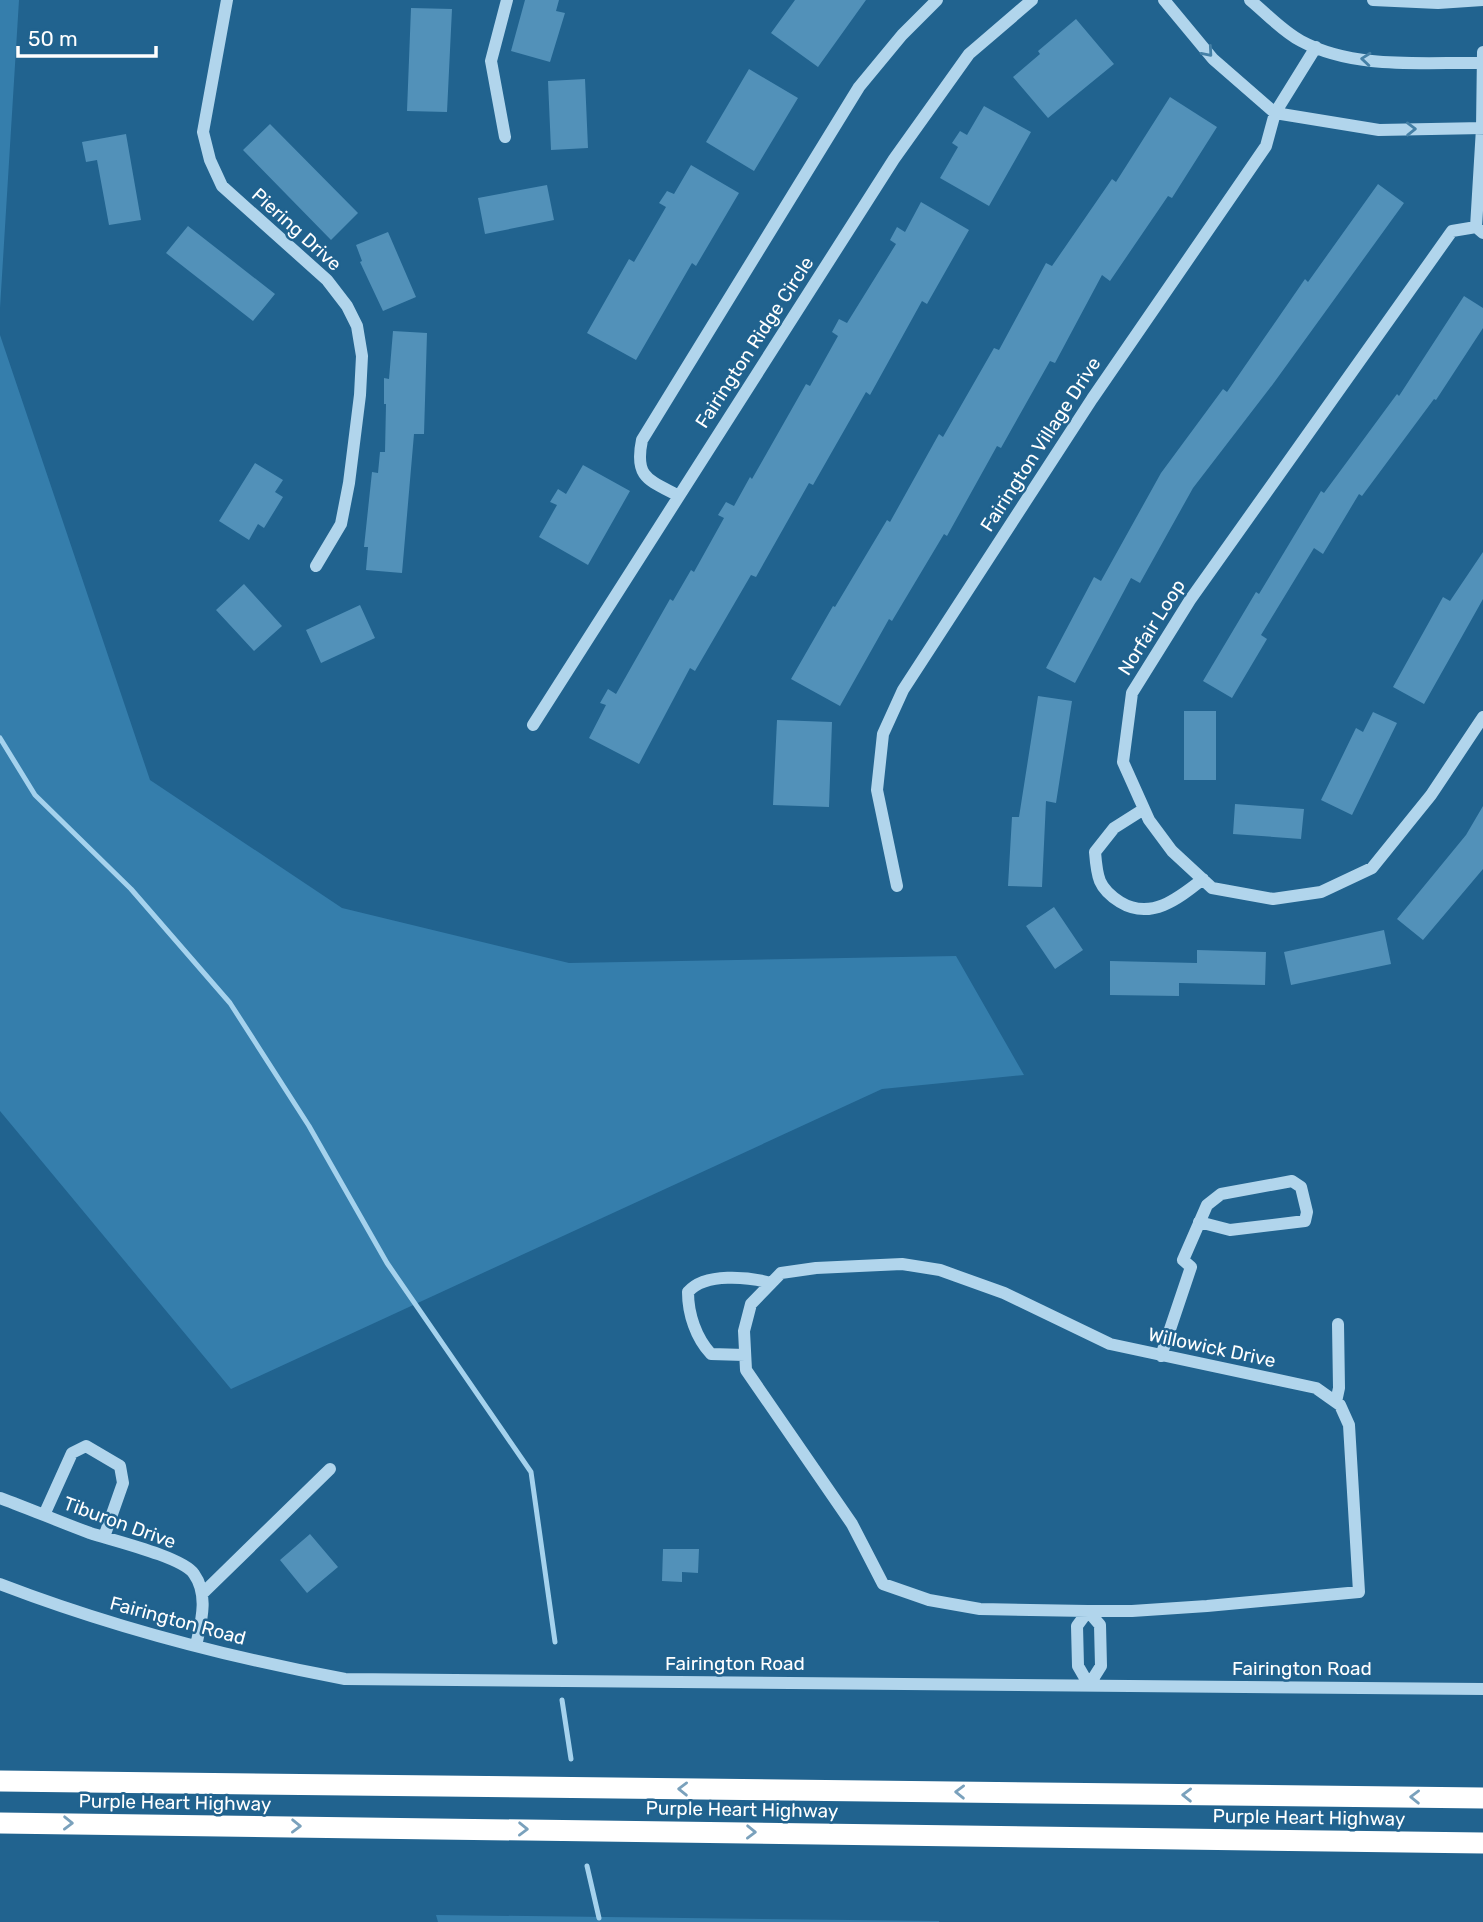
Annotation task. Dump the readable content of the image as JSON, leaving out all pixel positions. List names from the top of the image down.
{
  "streets": {
    "highway": ["Purple Heart Highway"],
    "street": [
      "Piering Drive",
      "Fairington Ridge Circle",
      "Fairington Village Drive",
      "Norfair Loop",
      "Willowick Drive",
      "Tiburon Drive",
      "Fairington Road"
    ]
  },
  "scale_bar": "50 m"
}
